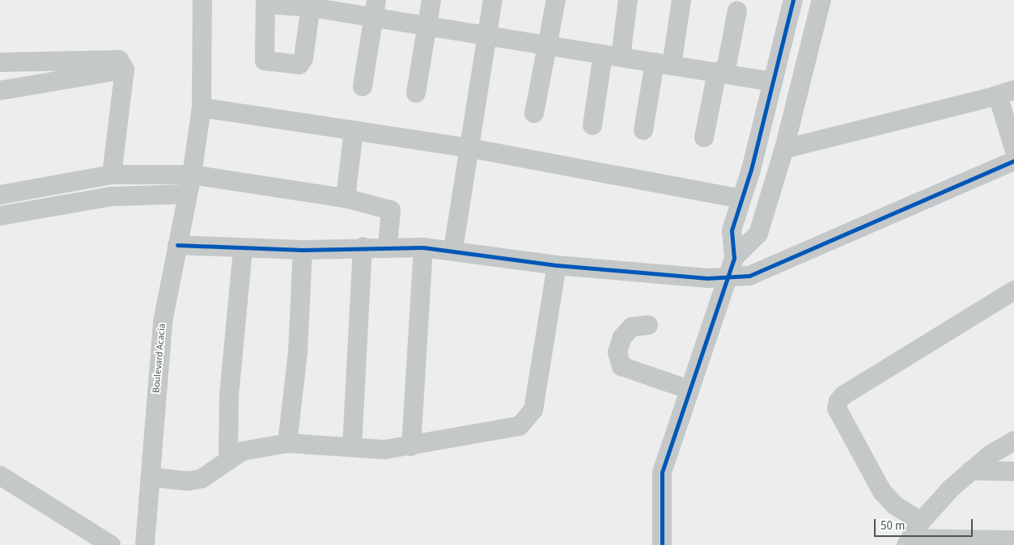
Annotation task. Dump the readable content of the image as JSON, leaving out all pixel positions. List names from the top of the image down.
{
  "streets": {
    "street": ["Boulevard Acacia"]
  },
  "scale_bar": "50 m"
}
